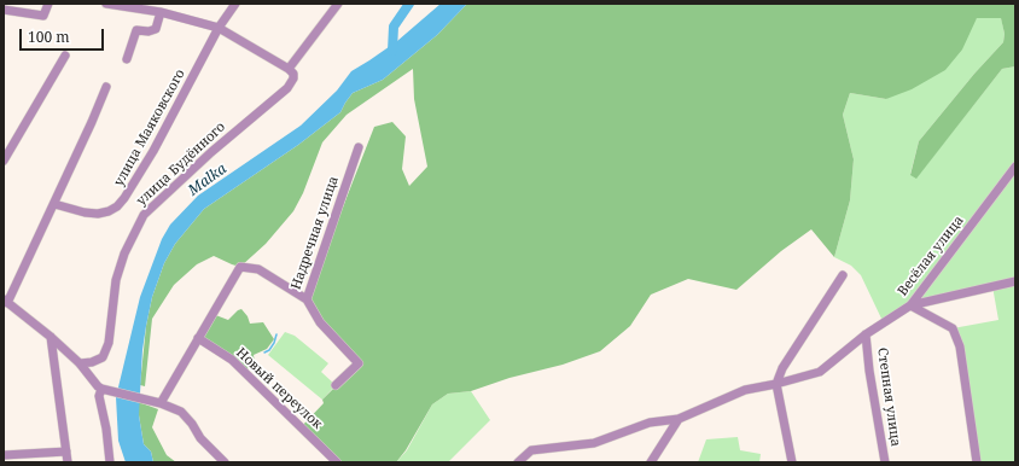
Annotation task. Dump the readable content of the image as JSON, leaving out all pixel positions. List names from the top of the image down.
{
  "streets": {
    "street": [
      "улица Маяковского",
      "улица Будённого",
      "Надречная улица",
      "Весёлая улица",
      "Новый переулок",
      "Степная улица"
    ]
  },
  "crossings": [
    ["Надречная улица", "Новый переулок"],
    ["Весёлая улица", "Степная улица"]
  ],
  "water": ["Malka"],
  "scale_bar": "100 m"
}
